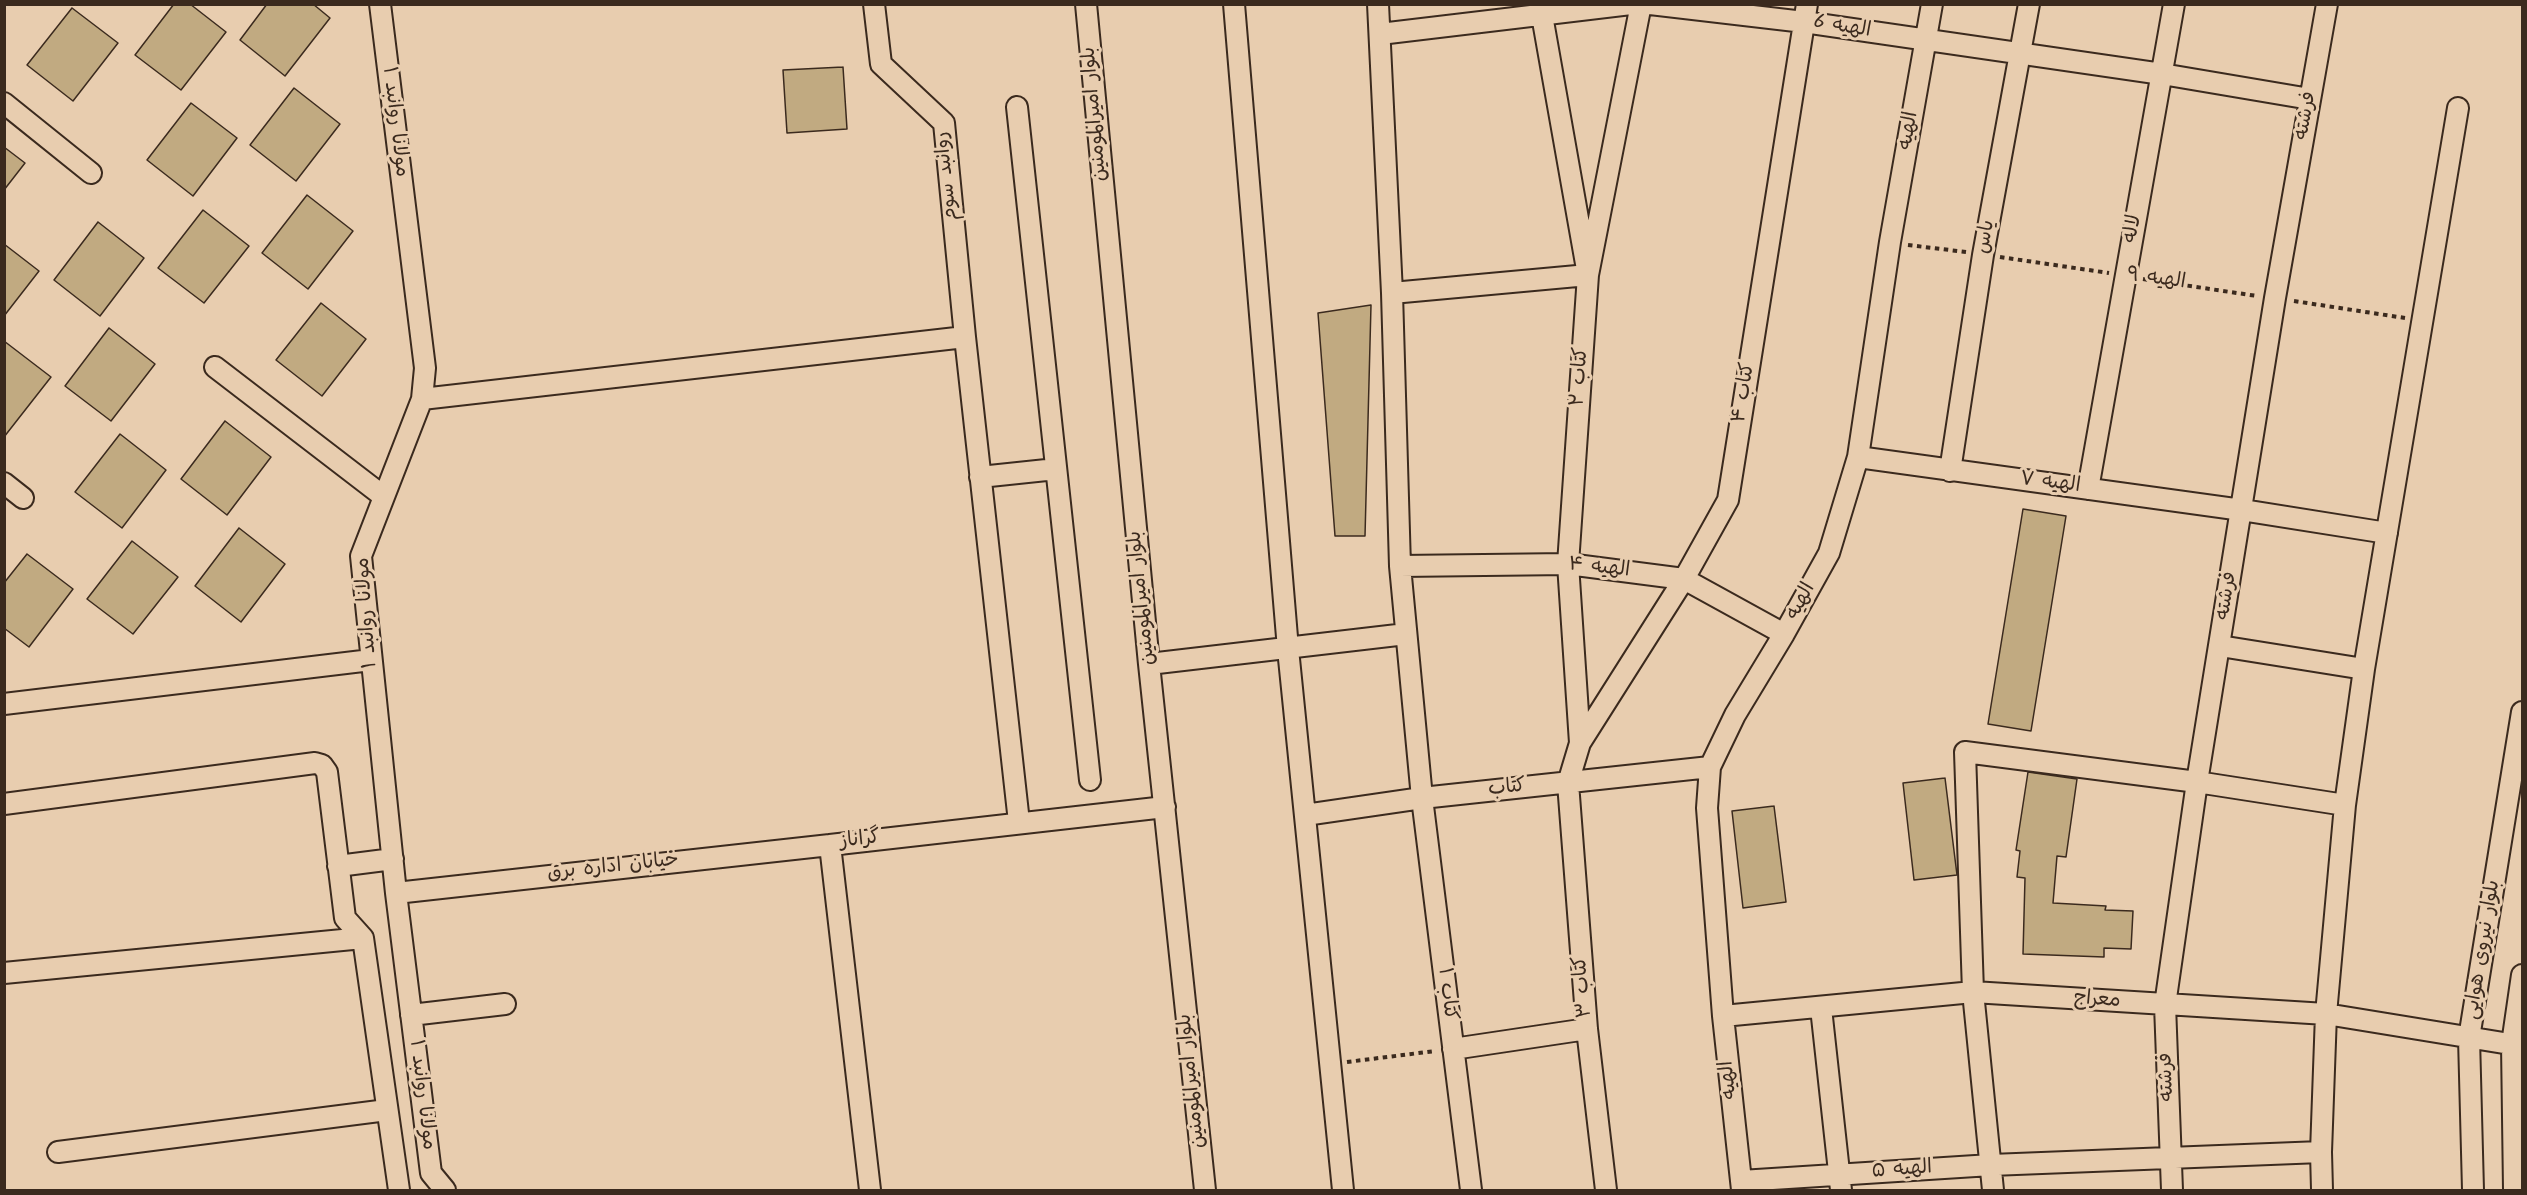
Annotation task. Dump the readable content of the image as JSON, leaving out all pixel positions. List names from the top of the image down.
{
  "streets": {
    "street": [
      "الهیه 6",
      "بلوار امیرالمومنین",
      "فرشته",
      "مولانا روانبد ۱",
      "الهیه",
      "روانبد سوم",
      "لاله",
      "یاس",
      "کتاب ۲",
      "کتاب ۴",
      "الهیه ۷",
      "الهیه ۴",
      "کتاب",
      "گراناز",
      "خیابان اداره برق",
      "بلوار نیروی هوایی",
      "کتاب ۳",
      "کتاب ۱",
      "معراج",
      "الهیه ۵"
    ],
    "path": ["الهیه ۹"]
  },
  "crossings": [
    ["الهیه 6", "الهیه"],
    ["الهیه 6", "کتاب ۴"],
    ["بلوار امیرالمومنین", "گراناز"],
    ["فرشته", "الهیه ۹"],
    ["فرشته", "الهیه ۷"],
    ["فرشته", "معراج"],
    ["فرشته", "الهیه ۵"],
    ["مولانا روانبد ۱", "خیابان اداره برق"],
    ["الهیه", "الهیه ۹"],
    ["الهیه", "الهیه ۷"],
    ["الهیه", "الهیه ۴"],
    ["الهیه", "کتاب"],
    ["الهیه", "معراج"],
    ["الهیه", "الهیه ۵"],
    ["روانبد سوم", "گراناز"],
    ["لاله", "الهیه ۹"],
    ["لاله", "الهیه ۷"],
    ["یاس", "الهیه ۹"],
    ["یاس", "الهیه ۷"],
    ["کتاب ۲", "کتاب ۴"],
    ["کتاب ۲", "الهیه ۴"],
    ["کتاب ۴", "الهیه ۴"],
    ["الهیه ۴", "کتاب ۱"],
    ["کتاب", "کتاب ۳"],
    ["کتاب", "کتاب ۱"],
    ["گراناز", "خیابان اداره برق"],
    ["بلوار نیروی هوایی", "معراج"]
  ]
}
